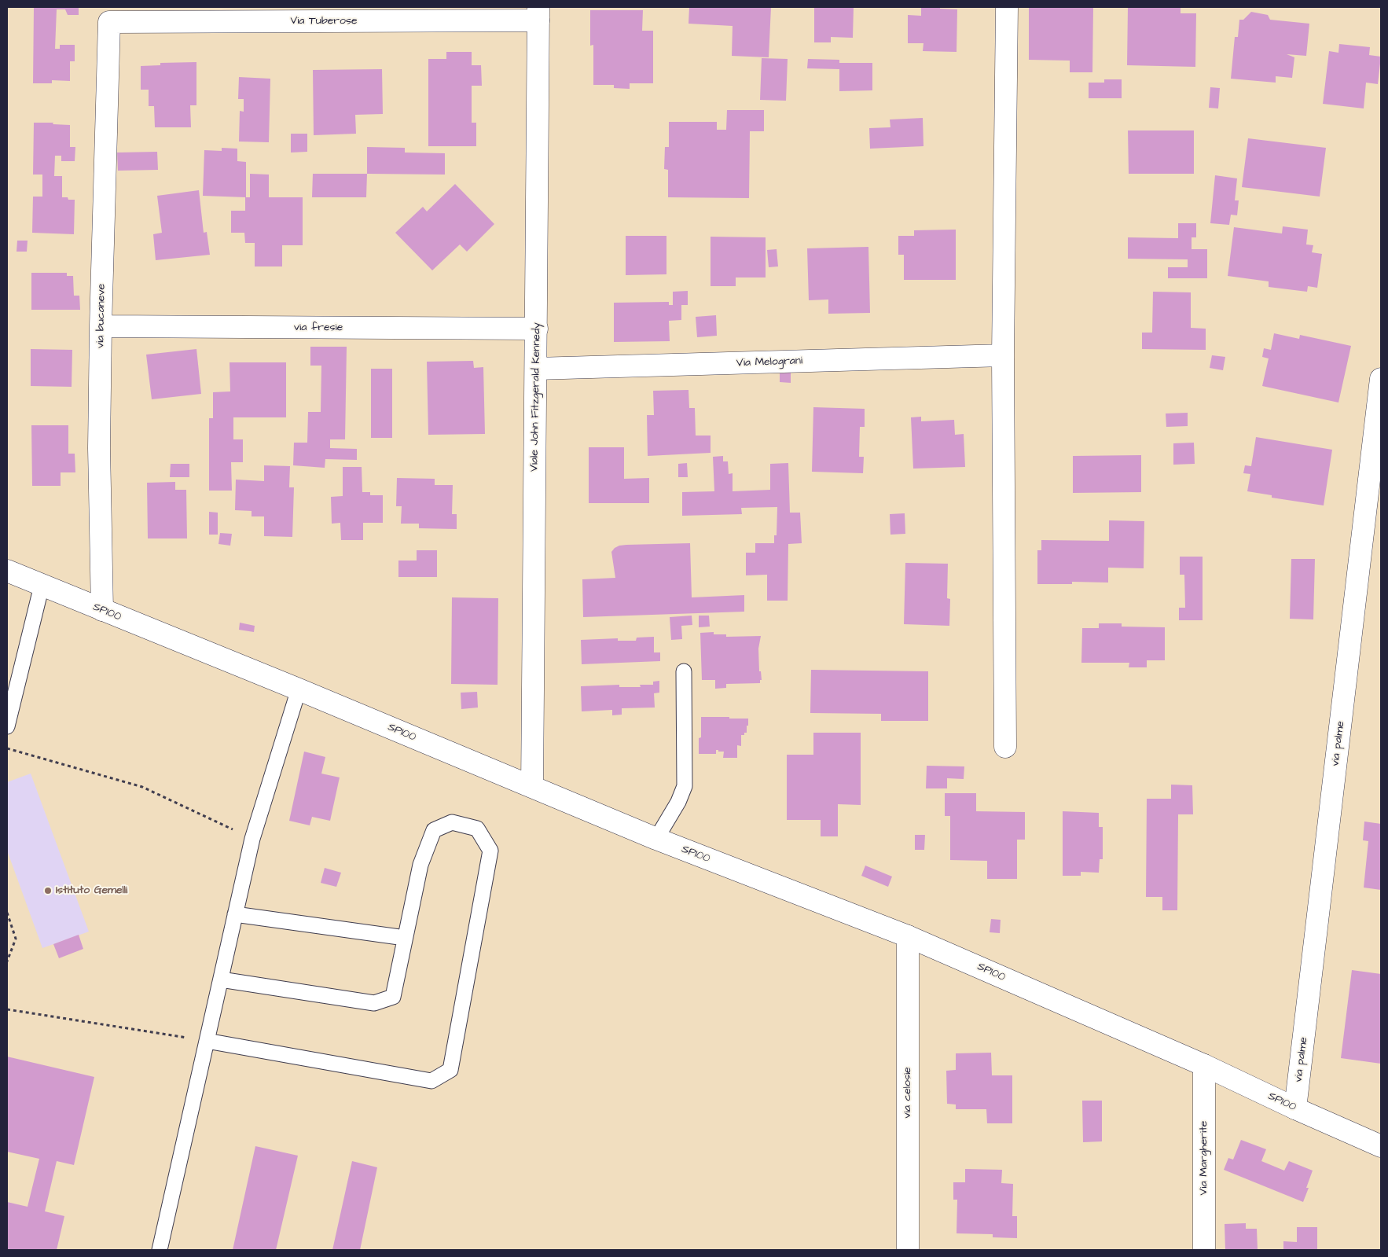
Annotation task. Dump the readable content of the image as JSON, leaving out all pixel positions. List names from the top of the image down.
{
  "streets": {
    "street": [
      "Via Tuberose",
      "via bucaneve",
      "via fresie",
      "Via Melograni",
      "Viale John Fitzgerald Kennedy",
      "SP100",
      "via palme",
      "via celosie",
      "Via Margherite"
    ]
  },
  "crossings": [
    ["Via Tuberose", "via bucaneve"],
    ["Via Tuberose", "Viale John Fitzgerald Kennedy"],
    ["via bucaneve", "via fresie"],
    ["via bucaneve", "SP100"],
    ["via fresie", "Viale John Fitzgerald Kennedy"],
    ["Via Melograni", "Viale John Fitzgerald Kennedy"],
    ["Viale John Fitzgerald Kennedy", "SP100"],
    ["SP100", "via palme"],
    ["SP100", "via celosie"],
    ["SP100", "Via Margherite"]
  ],
  "places": ["Istituto Gemelli"]
}
